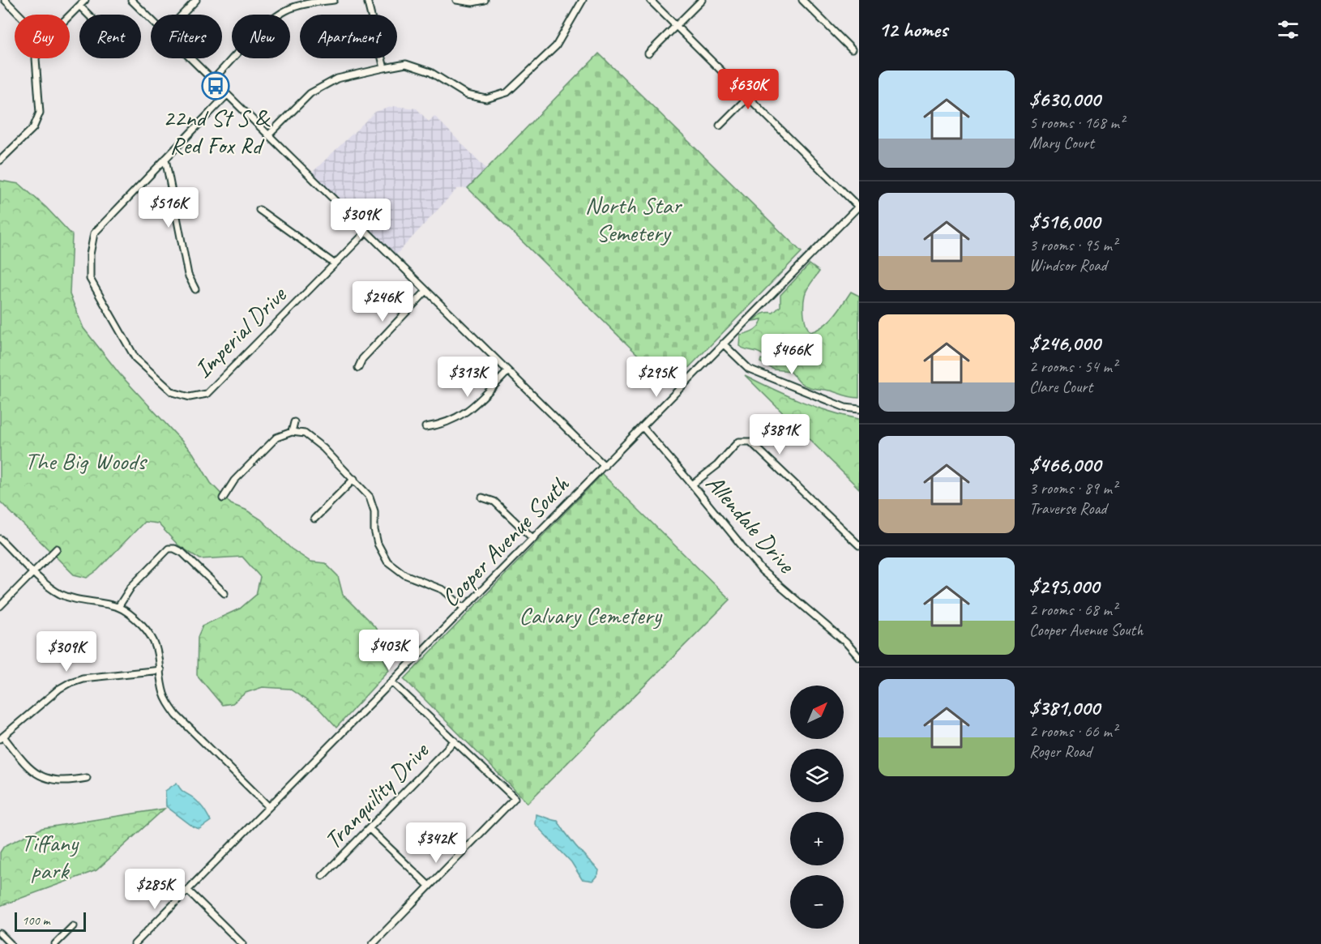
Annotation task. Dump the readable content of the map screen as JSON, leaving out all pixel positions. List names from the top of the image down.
{
  "streets": {
    "street": [
      "Imperial Drive",
      "Allendale Drive",
      "Cooper Avenue South",
      "Tranquility Drive"
    ]
  },
  "crossings": [
    ["Allendale Drive", "Cooper Avenue South"]
  ],
  "parks": [
    "North Star Semetery",
    "The Big Woods",
    "Calvary Cemetery",
    "Tiffany park"
  ],
  "places": {
    "bus stop": ["22nd St S & Red Fox Rd"]
  },
  "scale_bar": "100 m",
  "north": "top right",
  "page": {
    "heading": "12 homes",
    "chip": [
      "Buy",
      "Rent",
      "Filters",
      "New",
      "Apartment"
    ],
    "list": [
      {
        "name": "$630,000",
        "note": "5 rooms · 168 m² · Mary Court"
      },
      {
        "name": "$516,000",
        "note": "3 rooms · 95 m² · Windsor Road"
      },
      {
        "name": "$246,000",
        "note": "2 rooms · 54 m² · Clare Court"
      },
      {
        "name": "$466,000",
        "note": "3 rooms · 89 m² · Traverse Road"
      },
      {
        "name": "$295,000",
        "note": "2 rooms · 68 m² · Cooper Avenue South"
      },
      {
        "name": "$381,000",
        "note": "2 rooms · 66 m² · Roger Road"
      }
    ],
    "price": [
      "$630K",
      "$516K",
      "$309K",
      "$246K",
      "$466K",
      "$313K",
      "$295K",
      "$381K",
      "$403K",
      "$309K",
      "$342K",
      "$285K"
    ],
    "map_buttons": ["+", "−"],
    "scale": "100 m"
  }
}
